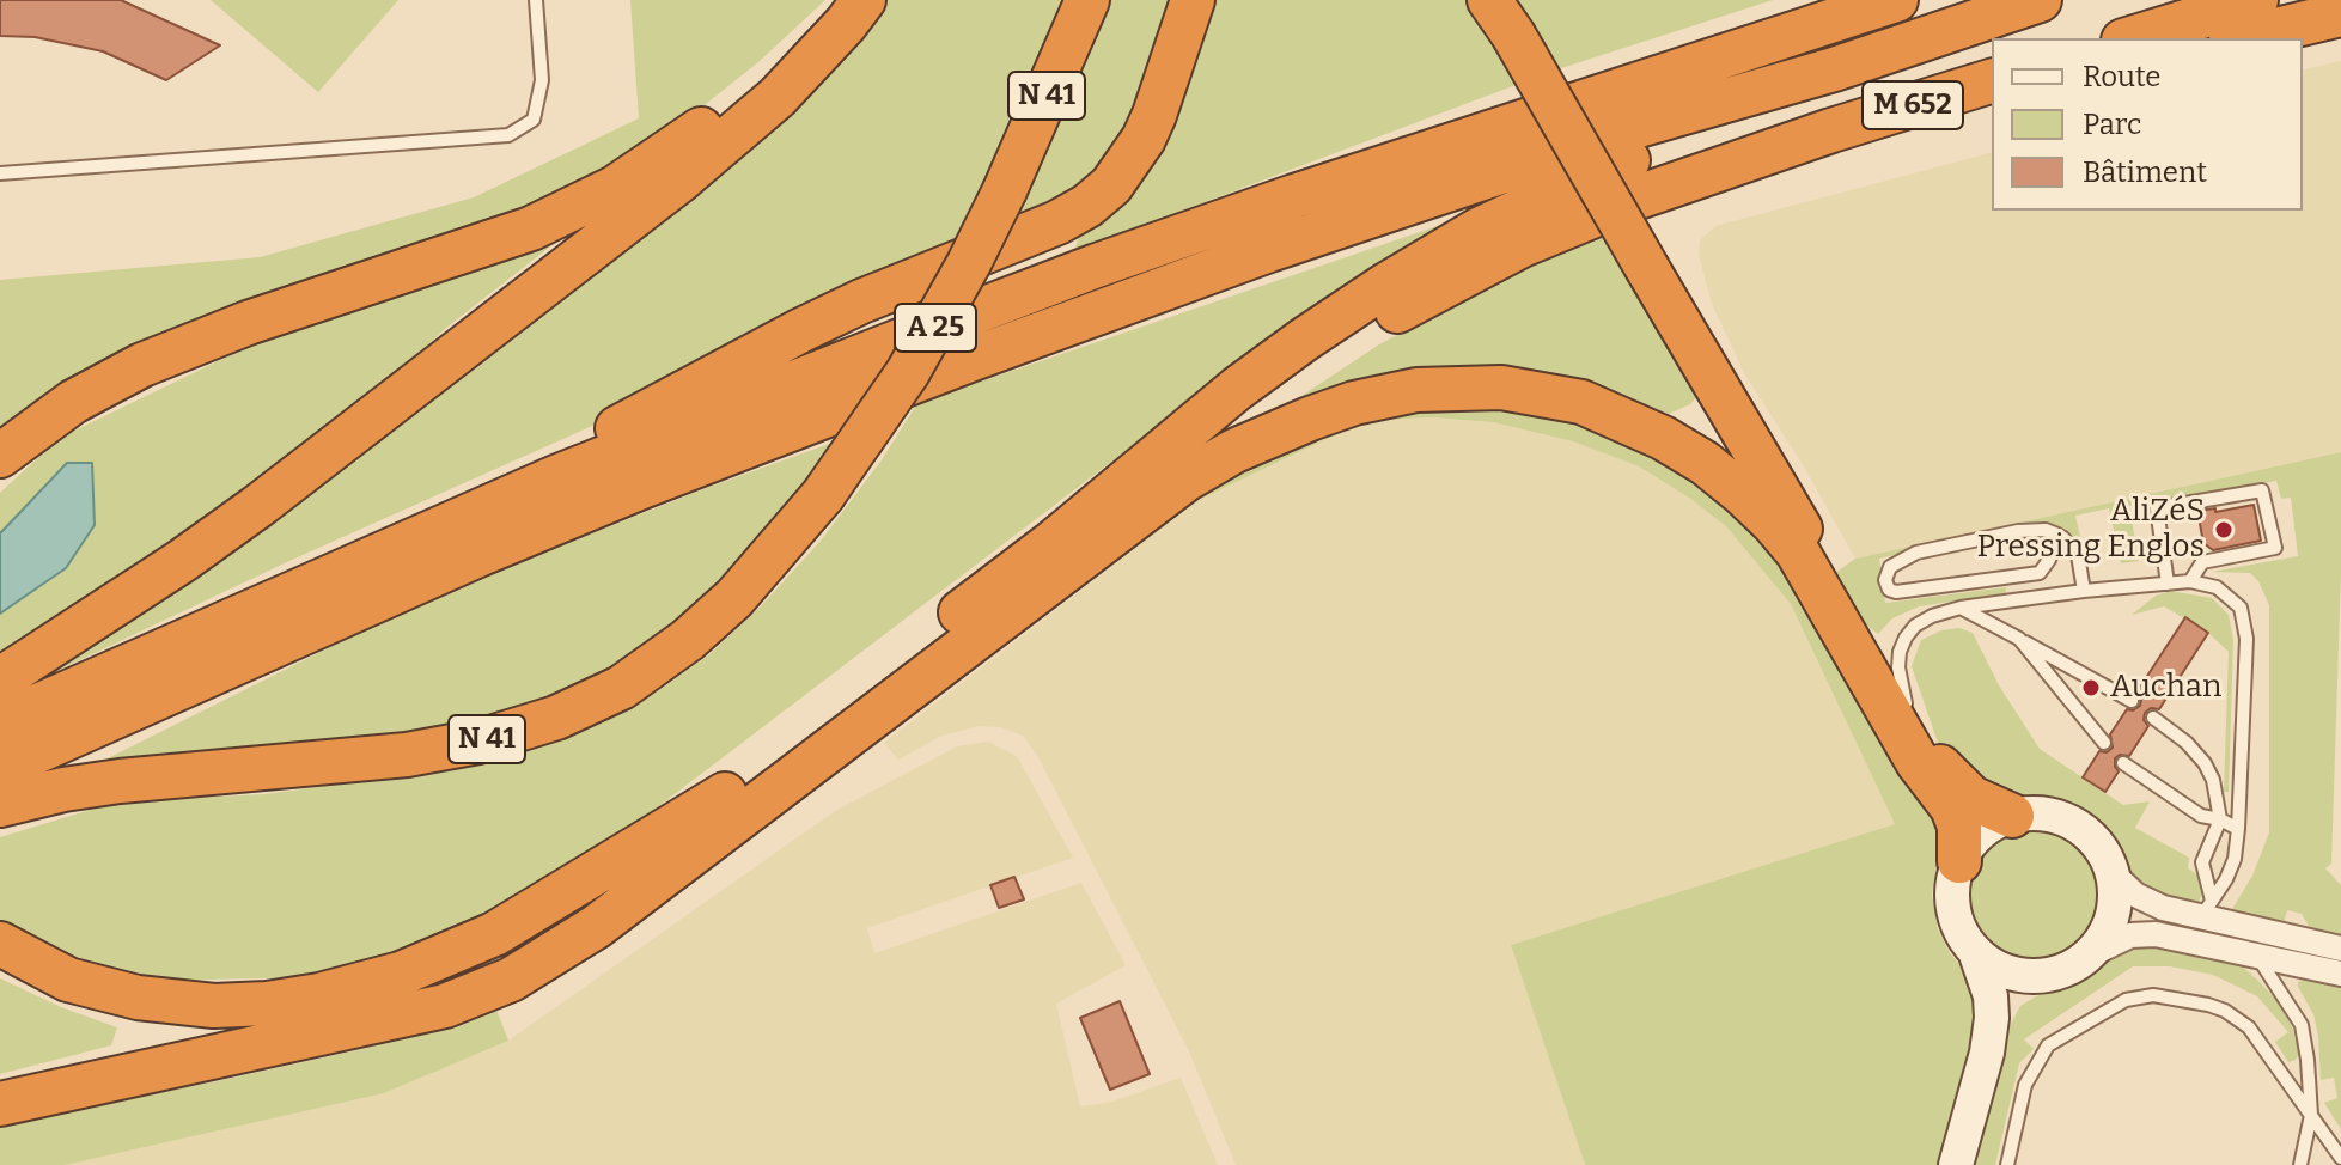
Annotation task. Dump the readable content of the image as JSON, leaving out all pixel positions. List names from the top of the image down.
{
  "streets": {
    "highway": ["N 41", "M 652", "A 25"]
  },
  "places": ["AliZéS Pressing Englos", "Auchan"],
  "legend": ["Route", "Parc", "Bâtiment"]
}
